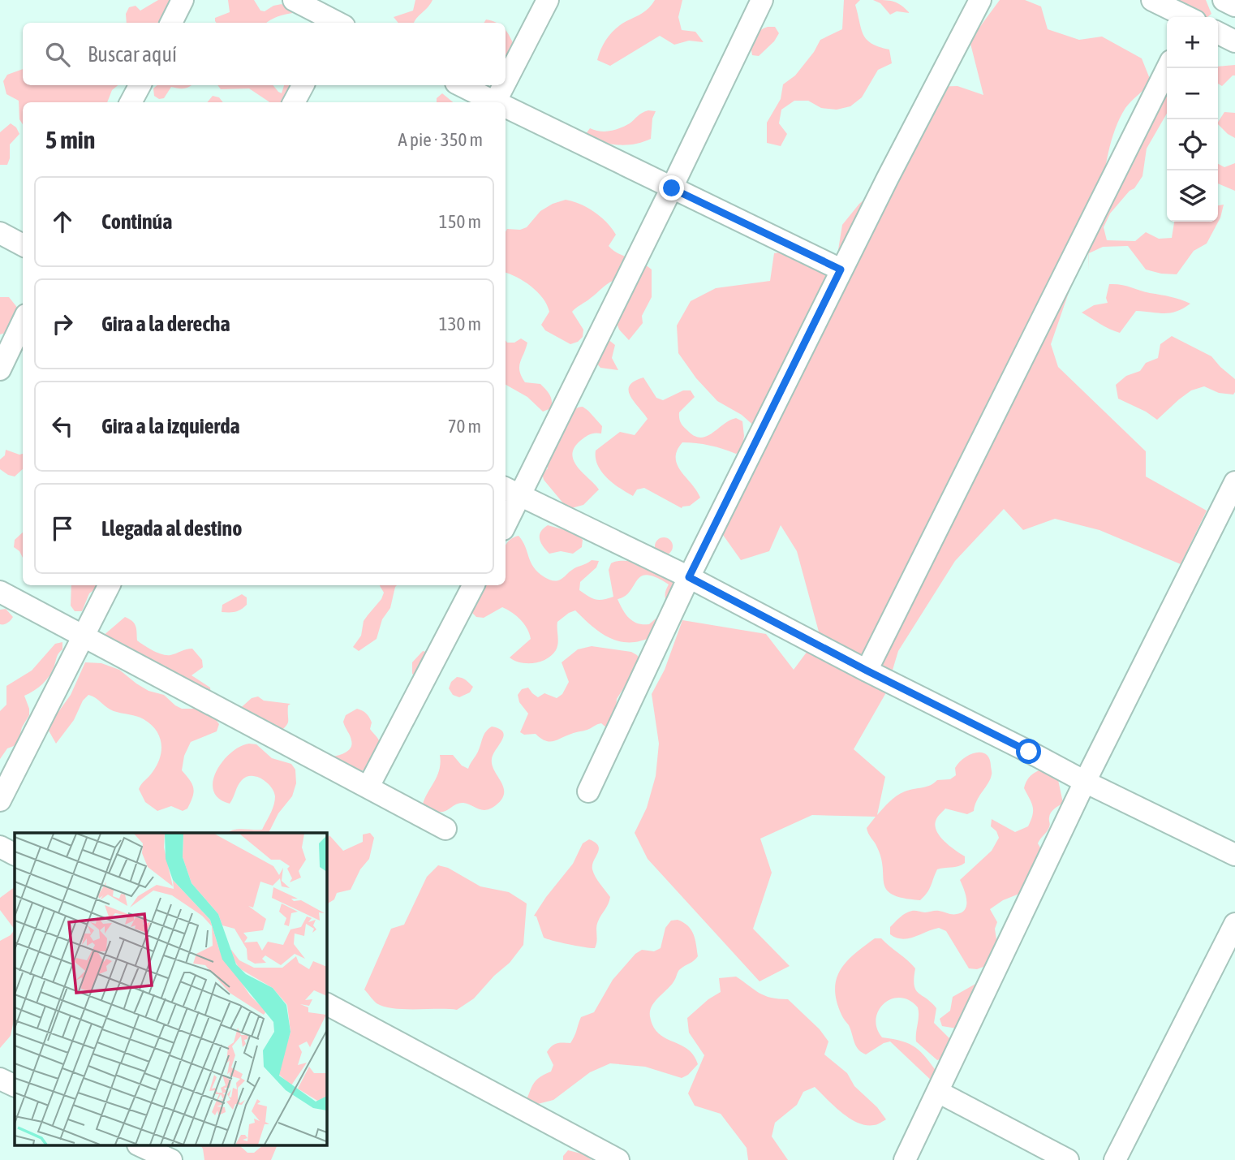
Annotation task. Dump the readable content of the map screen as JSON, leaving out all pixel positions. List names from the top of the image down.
{
  "page": {
    "map_buttons": ["+", "−"],
    "search": "Buscar aquí",
    "heading": ["5 min", "A pie · 350 m"],
    "list": [
      ["Continúa", "150 m"],
      ["Gira a la derecha", "130 m"],
      ["Gira a la izquierda", "70 m"],
      "Llegada al destino"
    ]
  }
}
